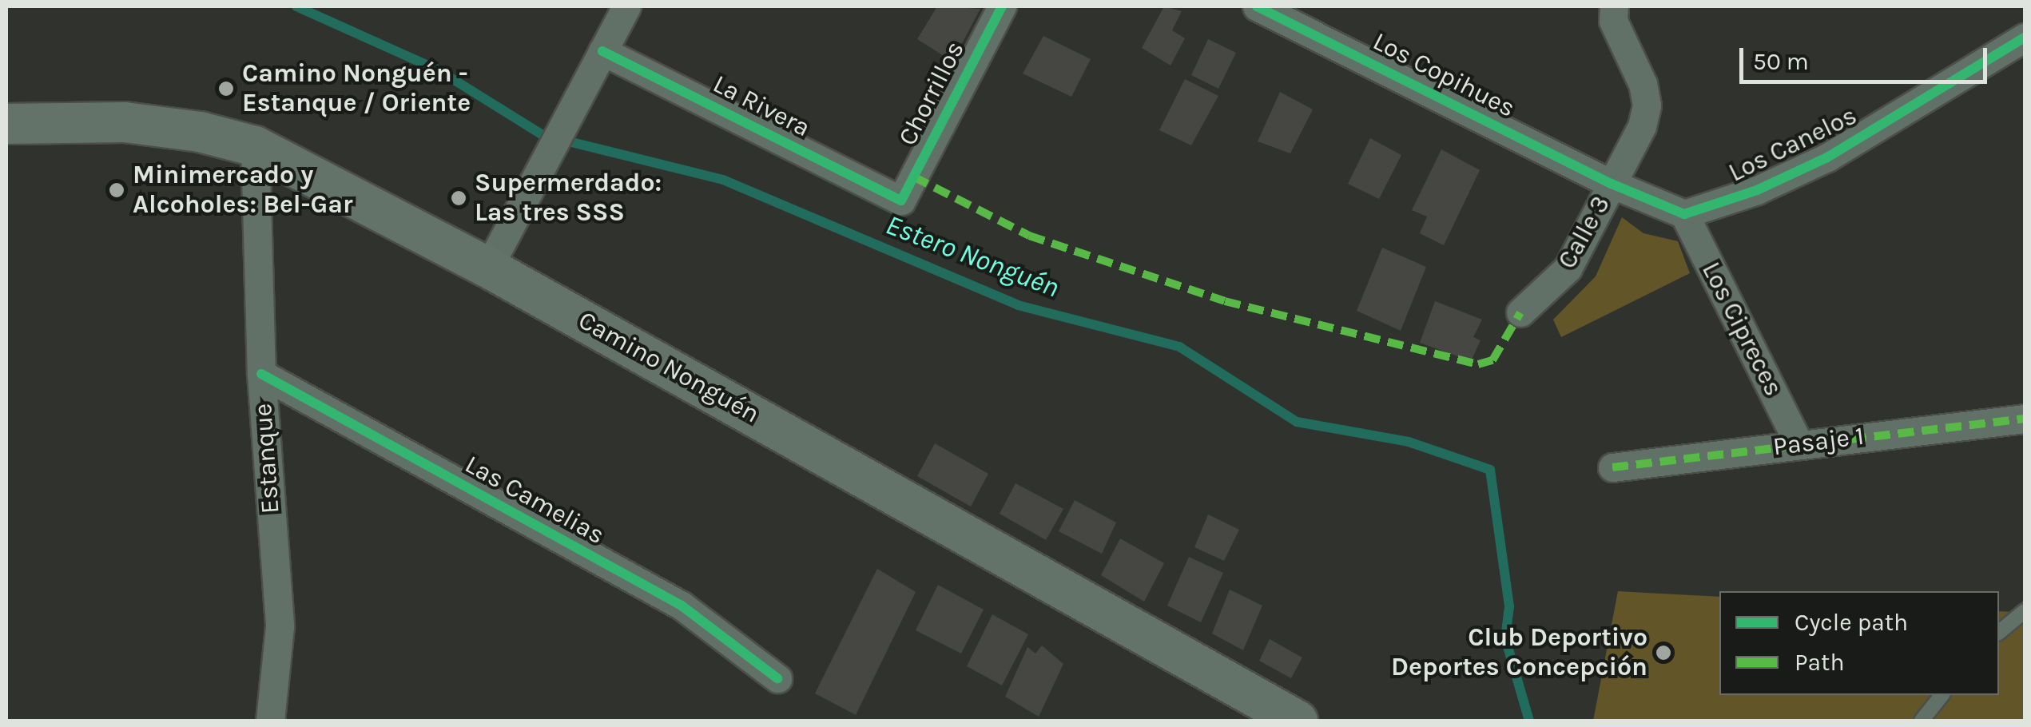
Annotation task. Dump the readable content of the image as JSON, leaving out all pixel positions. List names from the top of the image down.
{
  "streets": {
    "main road": ["Camino Nonguén"],
    "street": [
      "Los Copihues",
      "Chorrillos",
      "La Rivera",
      "Los Canelos",
      "Calle 3",
      "Los Cipreces",
      "Pasaje 1",
      "Estanque",
      "Las Camelias"
    ]
  },
  "crossings": [
    ["Los Copihues", "Calle 3"],
    ["Chorrillos", "La Rivera"],
    ["Los Canelos", "Los Cipreces"],
    ["Los Cipreces", "Pasaje 1"],
    ["Camino Nonguén", "Estanque"],
    ["Estanque", "Las Camelias"]
  ],
  "water": ["Estero Nonguén"],
  "places": [
    "Camino Nonguén - Estanque / Oriente",
    "Minimercado y Alcoholes: Bel-Gar",
    "Supermerdado: Las tres SSS",
    "Club Deportivo Deportes Concepción"
  ],
  "legend": ["Cycle path", "Path"],
  "scale_bar": "50 m"
}
